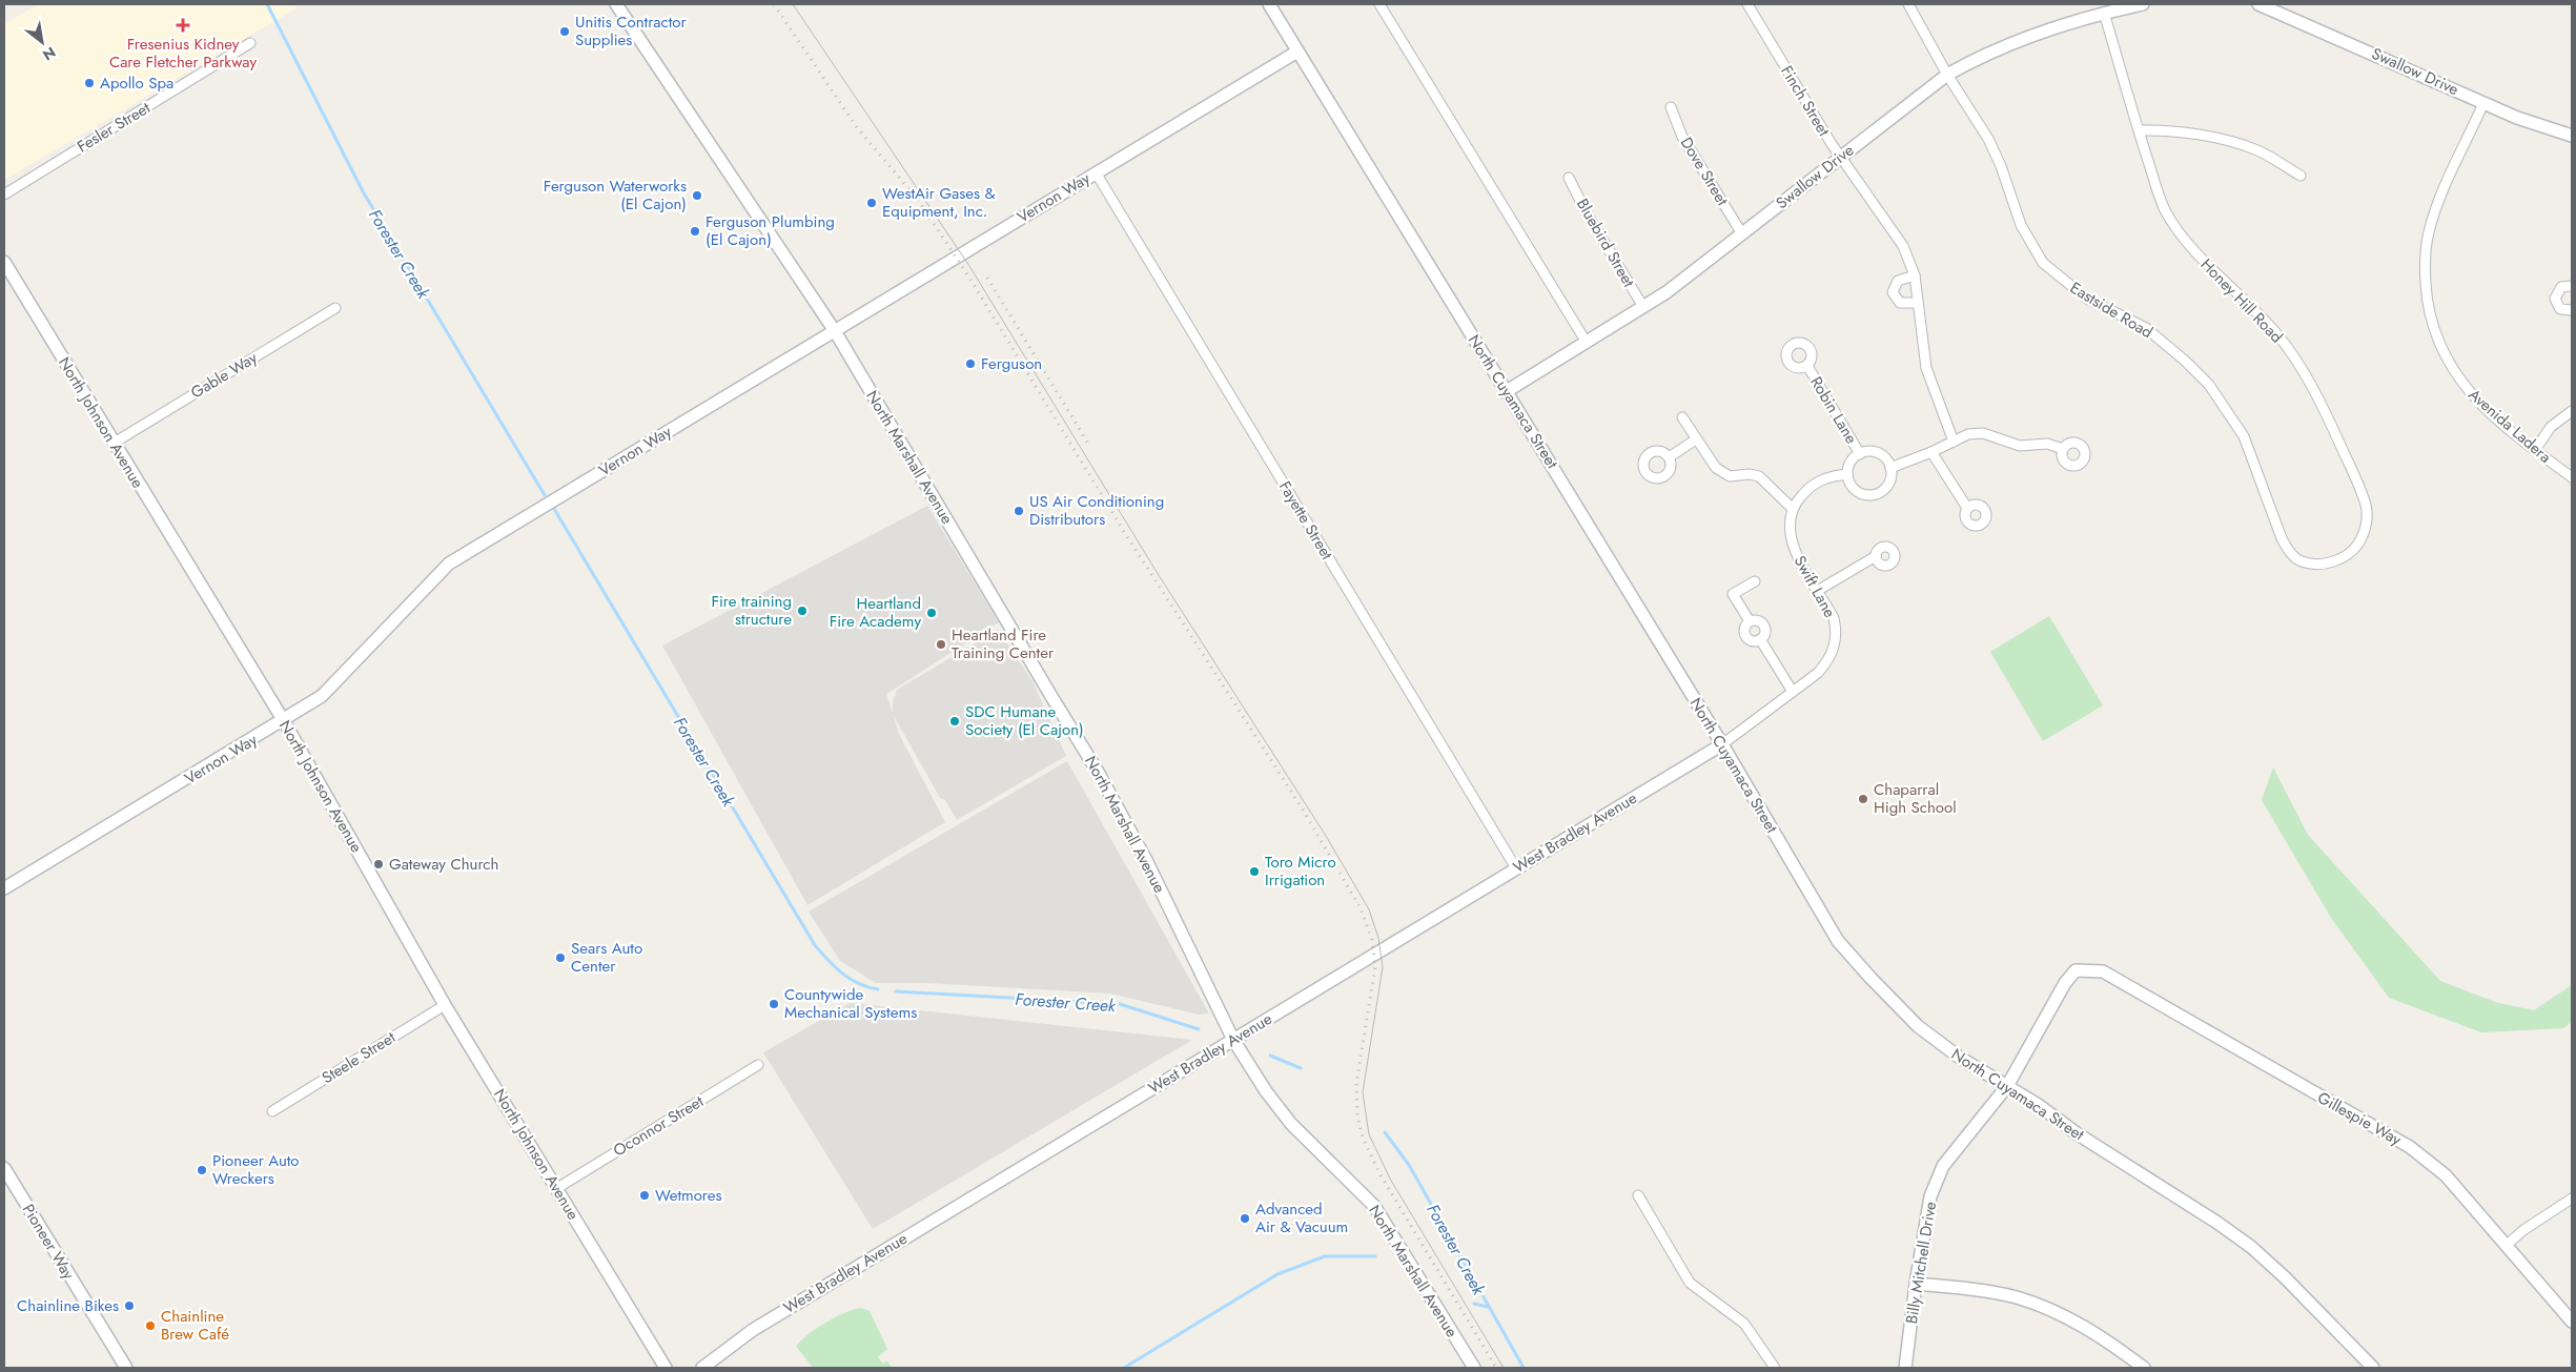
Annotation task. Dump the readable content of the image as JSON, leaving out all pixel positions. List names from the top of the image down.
{
  "streets": {
    "main road": [
      "Swallow Drive",
      "Vernon Way",
      "North Cuyamaca Street",
      "North Johnson Avenue",
      "North Marshall Avenue",
      "West Bradley Avenue",
      "Gillespie Way",
      "Pioneer Way",
      "Billy Mitchell Drive"
    ],
    "street": [
      "Finch Street",
      "Fesler Street",
      "Dove Street",
      "Bluebird Street",
      "Honey Hill Road",
      "Eastside Road",
      "Gable Way",
      "Robin Lane",
      "Avenida Ladera",
      "Fayette Street",
      "Swift Lane",
      "Steele Street",
      "Oconnor Street"
    ]
  },
  "crossings": [
    ["Swallow Drive", "Finch Street"],
    ["Swallow Drive", "Dove Street"],
    ["Swallow Drive", "Bluebird Street"],
    ["Swallow Drive", "Honey Hill Road"],
    ["Swallow Drive", "Eastside Road"],
    ["Swallow Drive", "North Cuyamaca Street"],
    ["Swallow Drive", "Avenida Ladera"],
    ["Vernon Way", "North Cuyamaca Street"],
    ["Vernon Way", "North Johnson Avenue"],
    ["Vernon Way", "North Marshall Avenue"],
    ["Vernon Way", "Fayette Street"],
    ["Honey Hill Road", "Eastside Road"],
    ["Gable Way", "North Johnson Avenue"],
    ["North Cuyamaca Street", "Swift Lane"],
    ["North Cuyamaca Street", "West Bradley Avenue"],
    ["North Cuyamaca Street", "Billy Mitchell Drive"],
    ["North Johnson Avenue", "Steele Street"],
    ["North Johnson Avenue", "Oconnor Street"],
    ["North Marshall Avenue", "West Bradley Avenue"],
    ["Fayette Street", "West Bradley Avenue"],
    ["Swift Lane", "West Bradley Avenue"],
    ["Gillespie Way", "Billy Mitchell Drive"]
  ],
  "water": ["Forester Creek"],
  "places": {
    "health": ["Fresenius Kidney Care Fletcher Parkway"],
    "other": [
      "Unitis Contractor Supplies",
      "Apollo Spa",
      "Ferguson Waterworks (El Cajon)",
      "WestAir Gases & Equipment, Inc.",
      "Ferguson Plumbing (El Cajon)",
      "Ferguson",
      "US Air Conditioning Distributors",
      "Fire training structure",
      "Heartland Fire Academy",
      "Heartland Fire Training Center",
      "SDC Humane Society (El Cajon)",
      "Chaparral High School",
      "Gateway Church",
      "Toro Micro Irrigation",
      "Sears Auto Center",
      "Countywide Mechanical Systems",
      "Pioneer Auto Wreckers",
      "Wetmores",
      "Advanced Air & Vacuum",
      "Chainline Bikes",
      "Chainline Brew Café"
    ]
  },
  "north": "bottom right"
}
